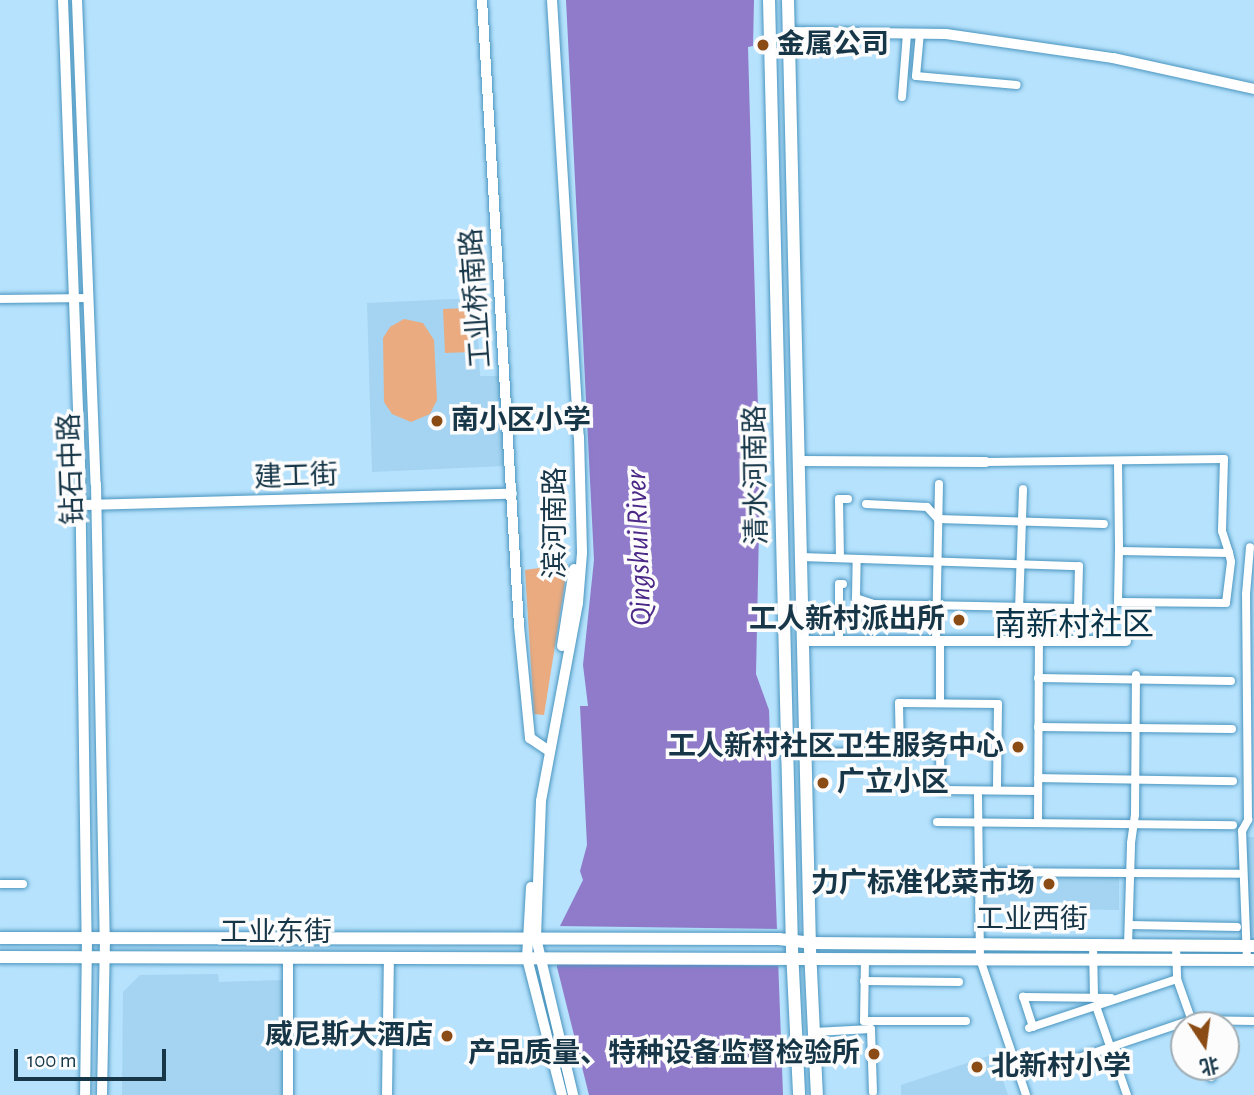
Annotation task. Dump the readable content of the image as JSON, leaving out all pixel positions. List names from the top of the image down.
{
  "streets": {
    "main road": [
      "钻石中路",
      "清水河南路",
      "滨河南路",
      "工业西街",
      "工业东街"
    ],
    "street": ["工业桥南路", "建工街"]
  },
  "crossings": [
    ["工业桥南路", "建工街"],
    ["工业桥南路", "滨河南路"],
    ["钻石中路", "建工街"],
    ["钻石中路", "工业东街"],
    ["清水河南路", "工业西街"],
    ["清水河南路", "工业东街"],
    ["滨河南路", "工业东街"],
    ["工业西街", "工业东街"]
  ],
  "districts": ["南新村社区"],
  "water": ["Qingshui River"],
  "places": [
    "金属公司",
    "南小区小学",
    "工人新村派出所",
    "工人新村社区卫生服务中心",
    "广立小区",
    "力广标准化菜市场",
    "威尼斯大酒店",
    "产品质量、特种设备监督检验所",
    "北新村小学"
  ],
  "scale_bar": "100 m",
  "north": "bottom"
}
